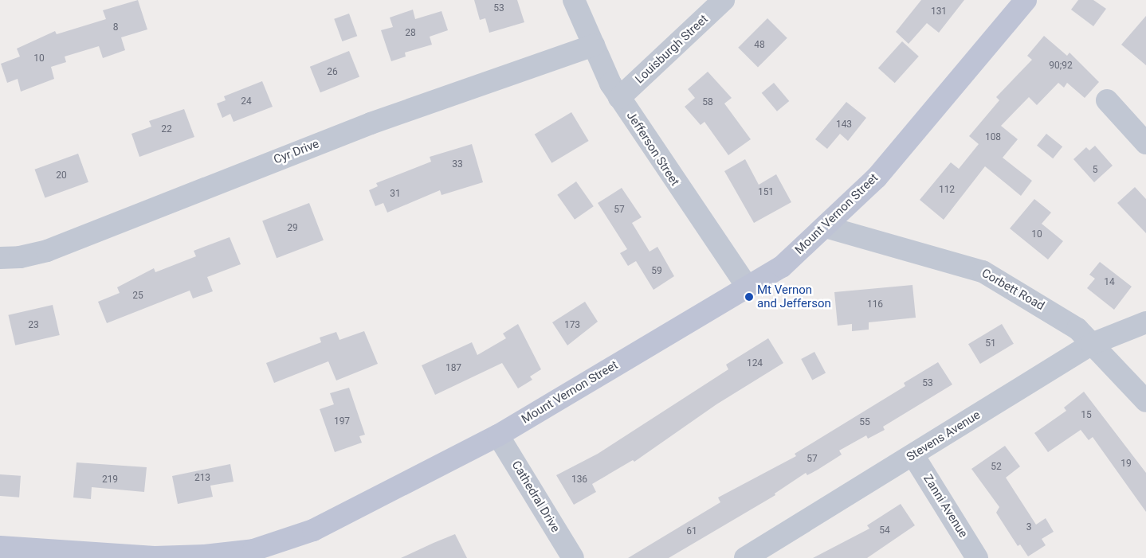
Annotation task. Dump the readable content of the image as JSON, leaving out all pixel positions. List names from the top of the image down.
{
  "streets": {
    "main road": ["Mount Vernon Street"],
    "street": [
      "Louisburgh Street",
      "Jefferson Street",
      "Cyr Drive",
      "Corbett Road",
      "Stevens Avenue",
      "Cathedral Drive",
      "Zanni Avenue"
    ]
  },
  "crossings": [
    ["Louisburgh Street", "Jefferson Street"],
    ["Jefferson Street", "Cyr Drive"],
    ["Jefferson Street", "Mount Vernon Street"],
    ["Mount Vernon Street", "Corbett Road"],
    ["Mount Vernon Street", "Cathedral Drive"],
    ["Corbett Road", "Stevens Avenue"],
    ["Stevens Avenue", "Zanni Avenue"]
  ],
  "places": ["Mt Vernon and Jefferson"],
  "house_numbers": [
    "53",
    "131",
    "8",
    "28",
    "48",
    "10",
    "90;92",
    "26",
    "24",
    "58",
    "143",
    "22",
    "108",
    "33",
    "5",
    "20",
    "112",
    "151",
    "31",
    "57",
    "29",
    "10",
    "59",
    "14",
    "25",
    "116",
    "23",
    "173",
    "51",
    "124",
    "187",
    "53",
    "15",
    "197",
    "55",
    "57",
    "19",
    "52",
    "213",
    "219",
    "136",
    "3",
    "54",
    "61"
  ]
}
